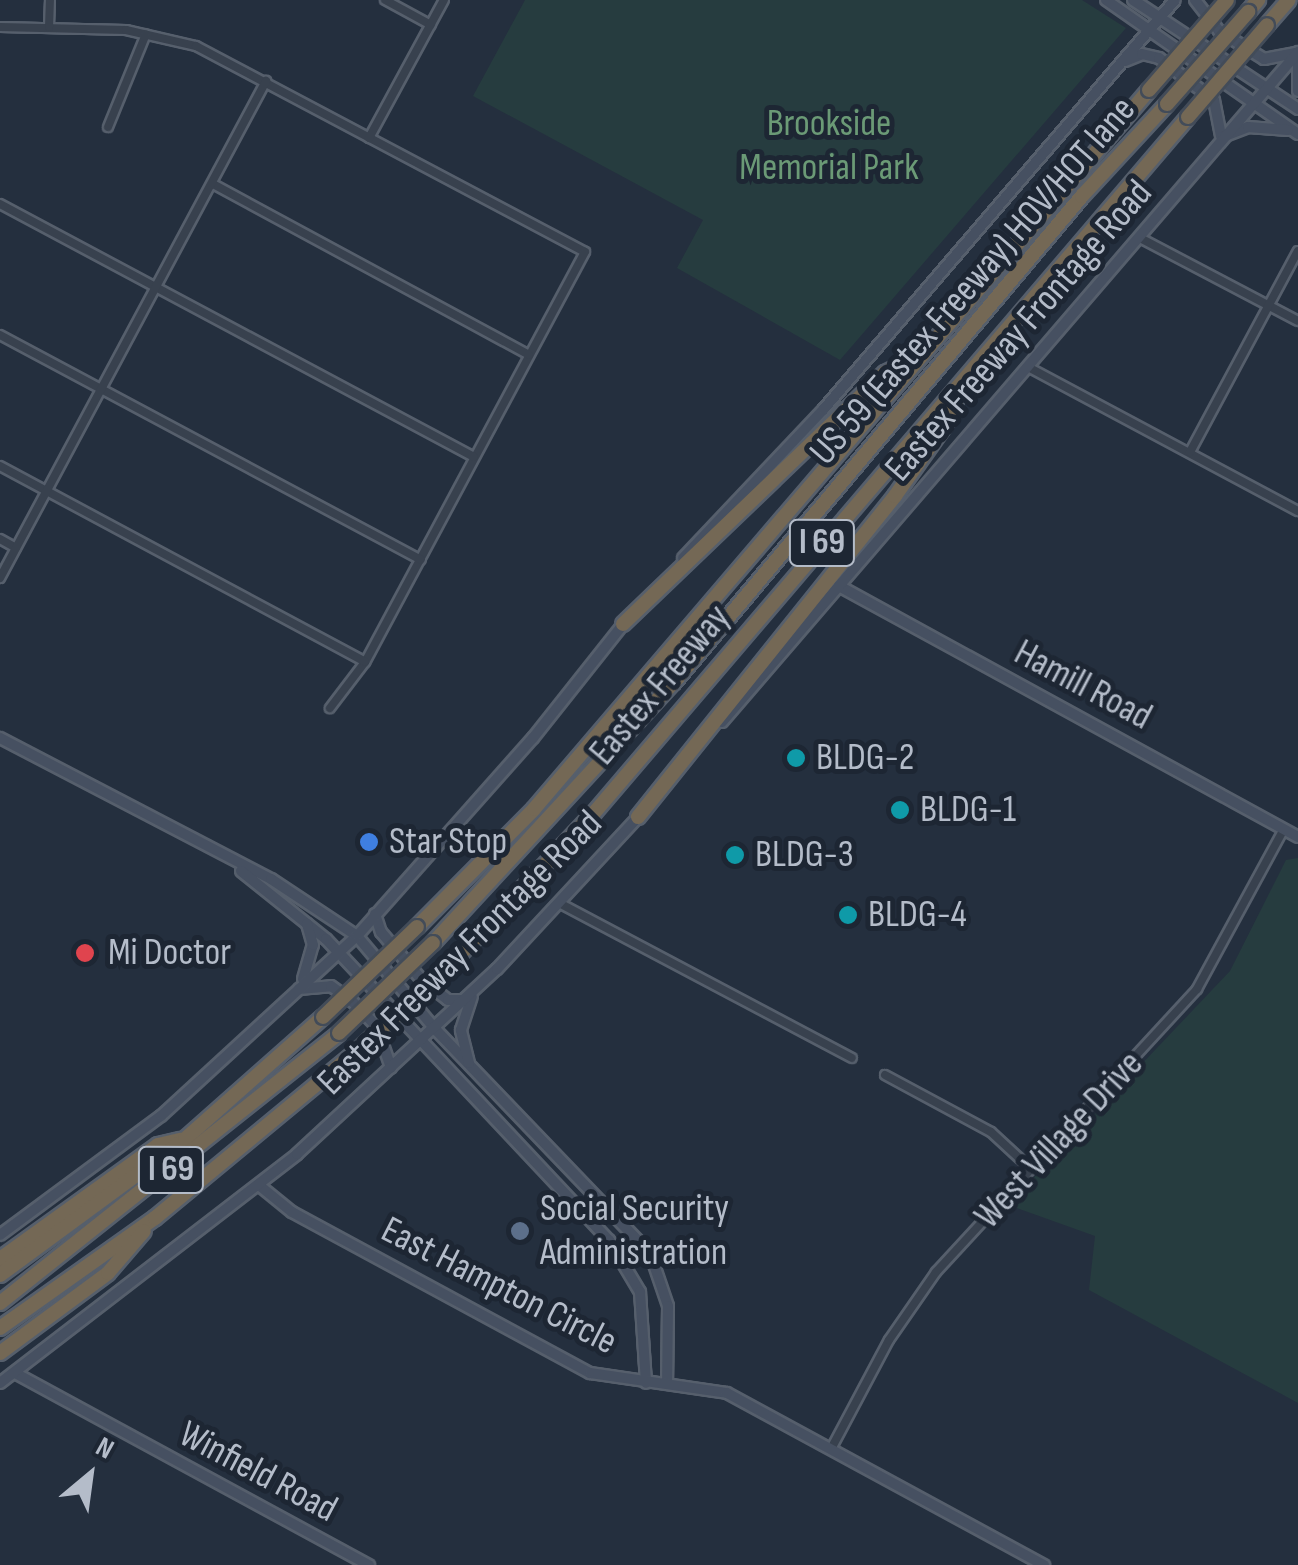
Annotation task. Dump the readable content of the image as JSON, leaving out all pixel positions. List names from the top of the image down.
{
  "streets": {
    "highway": ["US 59 (Eastex Freeway) HOV/HOT lane", "I 69", "Eastex Freeway"],
    "main road": [
      "Eastex Freeway Frontage Road",
      "Hamill Road",
      "East Hampton Circle",
      "Winfield Road"
    ],
    "street": ["West Village Drive"]
  },
  "crossings": [
    ["Eastex Freeway Frontage Road", "Hamill Road"],
    ["Eastex Freeway Frontage Road", "East Hampton Circle"],
    ["Eastex Freeway Frontage Road", "Winfield Road"],
    ["Hamill Road", "West Village Drive"],
    ["West Village Drive", "East Hampton Circle"]
  ],
  "parks": ["Brookside Memorial Park"],
  "places": [
    "BLDG-2",
    "BLDG-1",
    "Star Stop",
    "BLDG-3",
    "BLDG-4",
    "Mi Doctor",
    "Social Security Administration"
  ],
  "north": "top right"
}
